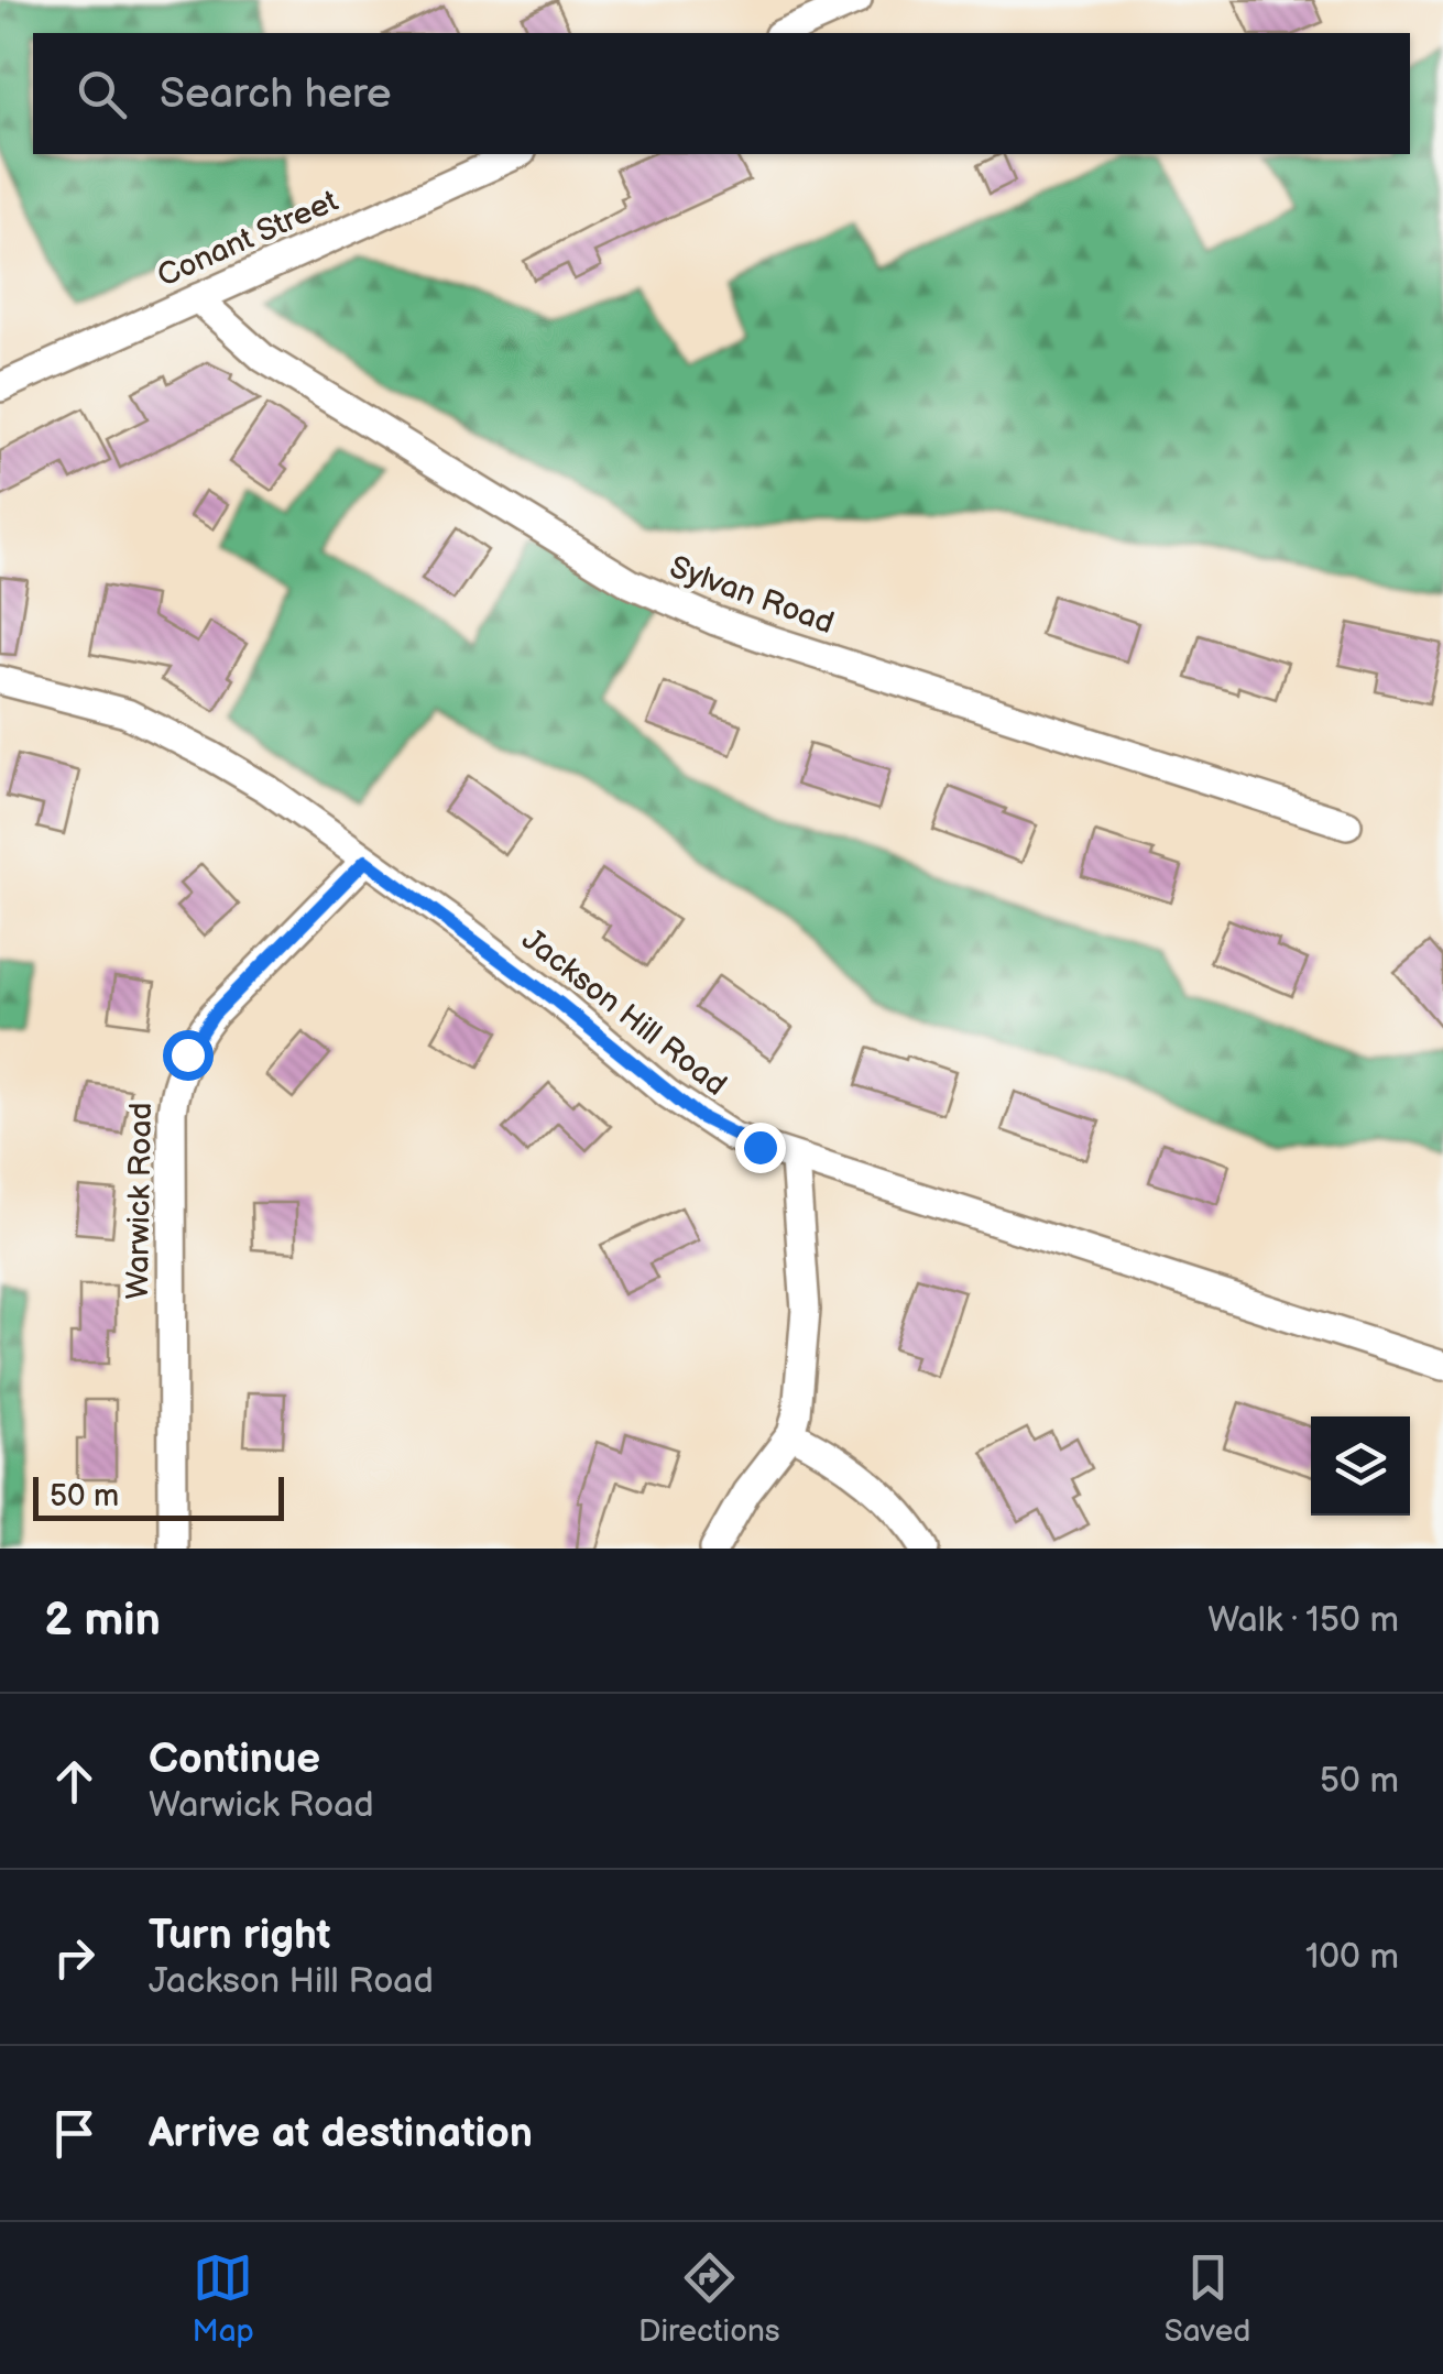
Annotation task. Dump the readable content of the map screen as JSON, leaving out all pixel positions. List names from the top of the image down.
{
  "streets": {
    "street": [
      "Conant Street",
      "Sylvan Road",
      "Jackson Hill Road",
      "Warwick Road"
    ]
  },
  "crossings": [
    ["Conant Street", "Sylvan Road"],
    ["Jackson Hill Road", "Warwick Road"]
  ],
  "scale_bar": "50 m",
  "page": {
    "search": "Search here",
    "scale": "50 m",
    "heading": ["2 min", "Walk · 150 m"],
    "list": [
      ["Continue", "Warwick Road", "50 m"],
      ["Turn right", "Jackson Hill Road", "100 m"],
      "Arrive at destination"
    ],
    "nav": ["Map", "Directions", "Saved"]
  }
}
